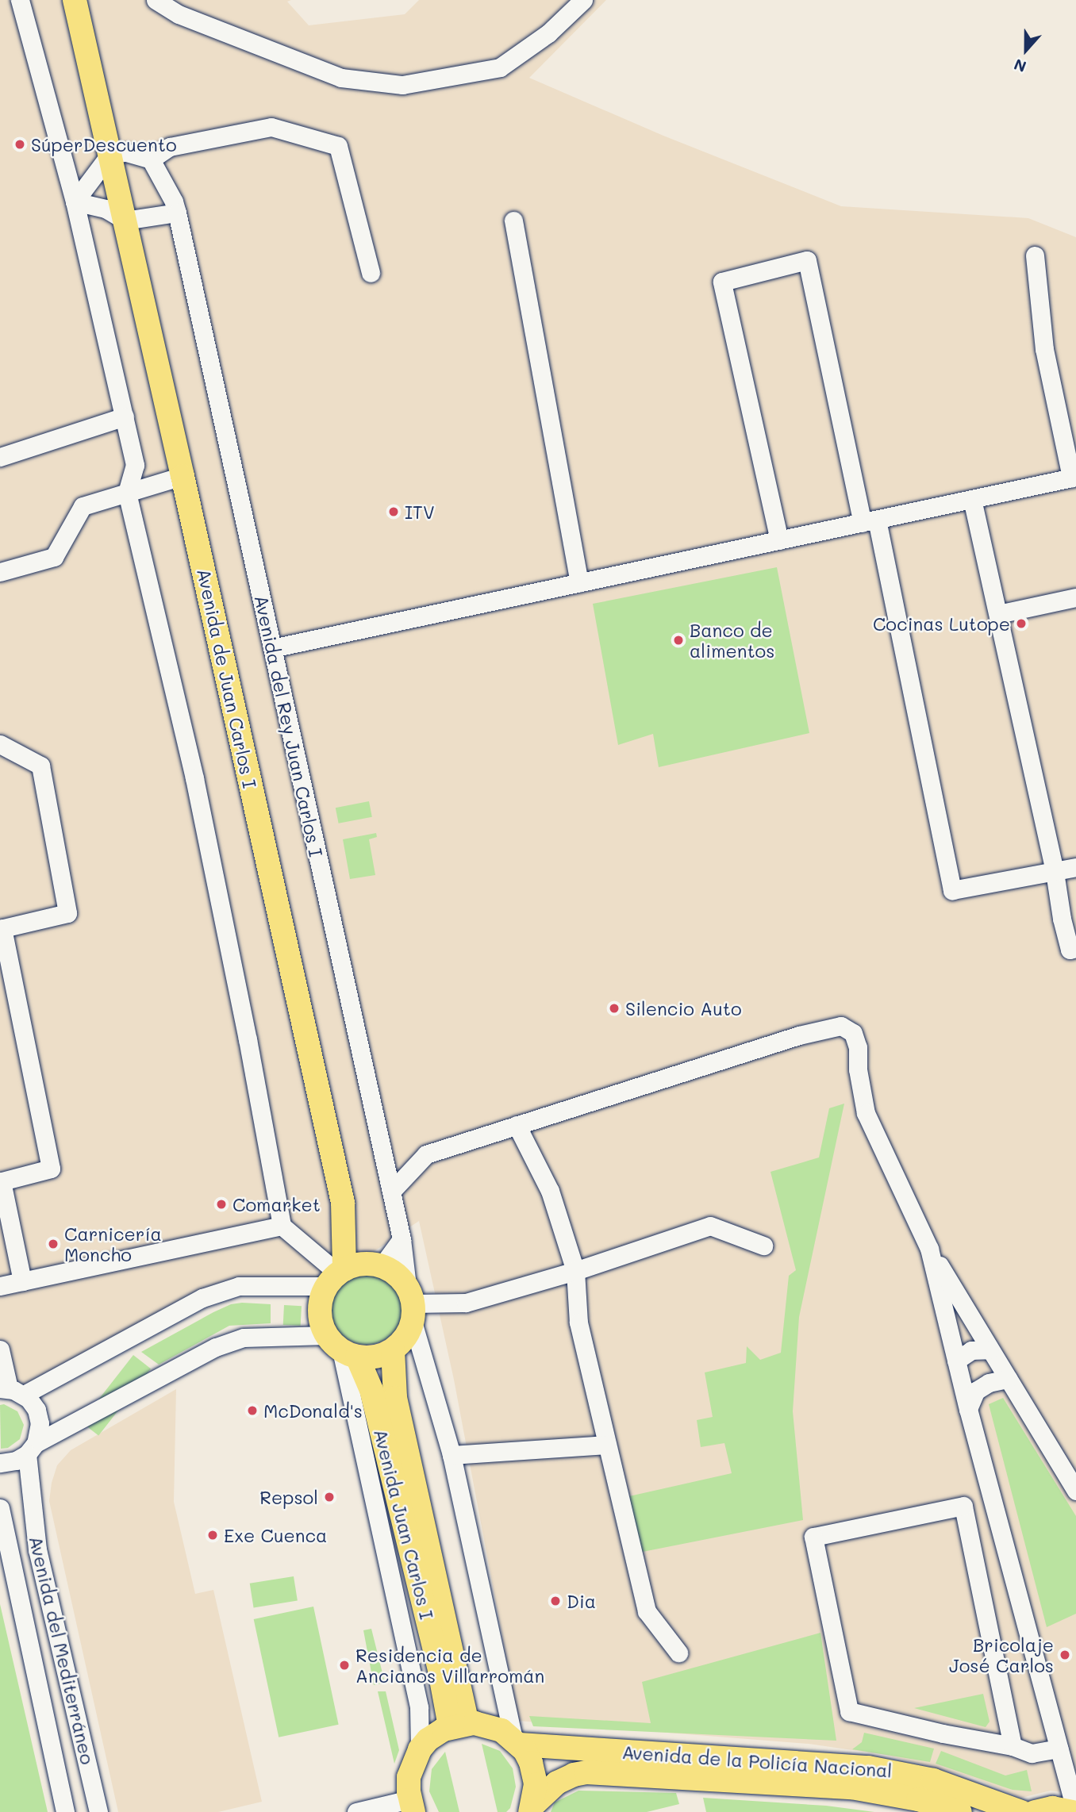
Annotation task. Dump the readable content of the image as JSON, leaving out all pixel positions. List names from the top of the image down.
{
  "streets": {
    "main road": ["Avenida de Juan Carlos I", "Avenida Juan Carlos I", "Avenida de la Policía Nacional"],
    "street": ["Avenida del Rey Juan Carlos I", "Avenida del Mediterráneo"]
  },
  "crossings": [
    ["Avenida del Rey Juan Carlos I", "Avenida Juan Carlos I"],
    ["Avenida del Rey Juan Carlos I", "Avenida de la Policía Nacional"]
  ],
  "places": [
    "SúperDescuento",
    "ITV",
    "Cocinas Lutope",
    "Banco de alimentos",
    "Silencio Auto",
    "Comarket",
    "Carnicería Moncho",
    "McDonald's",
    "Repsol",
    "Exe Cuenca",
    "Dia",
    "Bricolaje José Carlos",
    "Residencia de Ancianos Villarromán"
  ],
  "north": "bottom"
}
